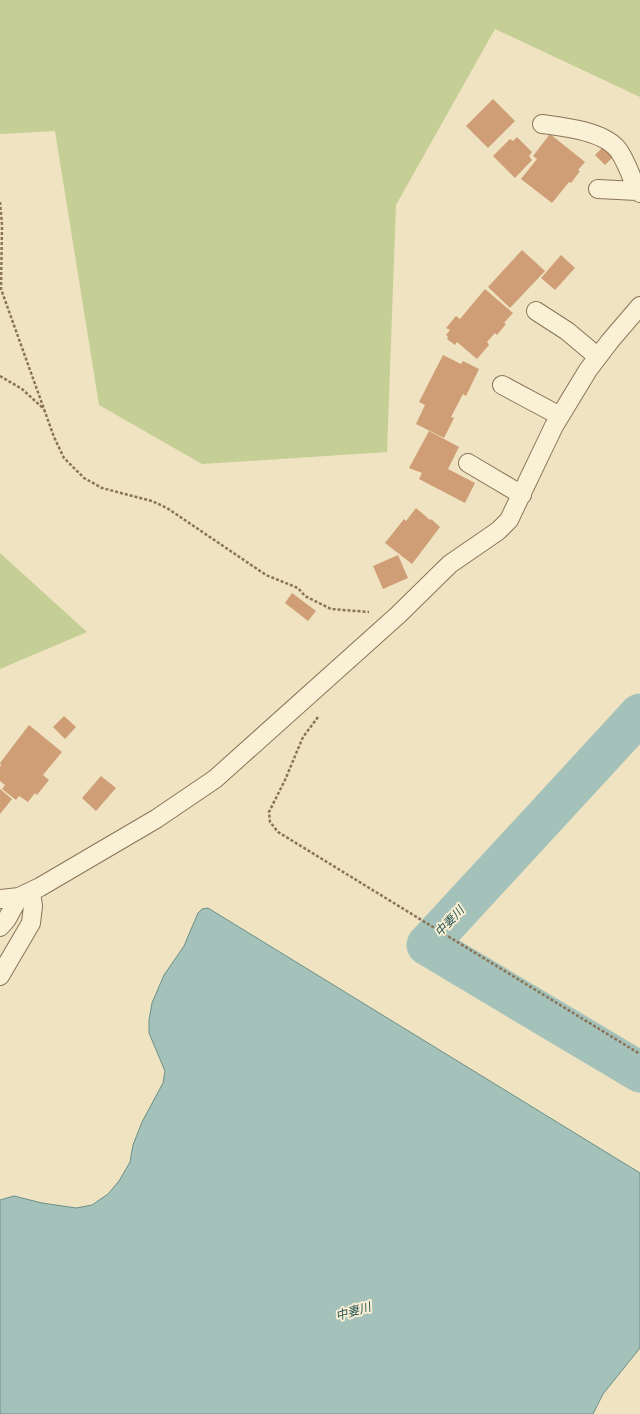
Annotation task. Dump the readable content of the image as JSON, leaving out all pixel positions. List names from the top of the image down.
{
  "water": ["中妻川"]
}
